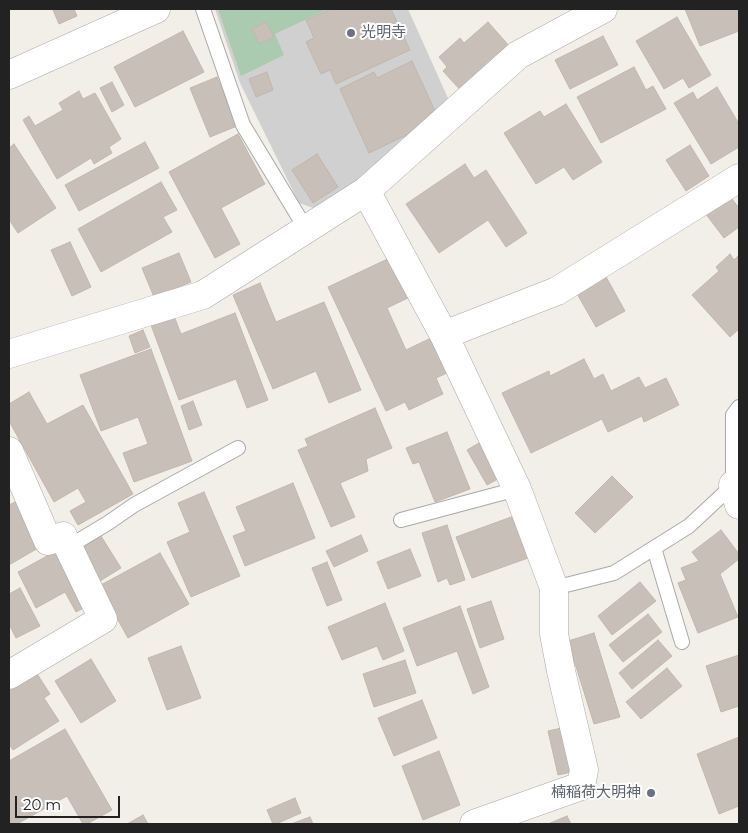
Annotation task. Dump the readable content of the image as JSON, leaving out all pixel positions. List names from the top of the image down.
{
  "places": ["光明寺", "楠稲荷大明神"],
  "scale_bar": "20 m"
}
